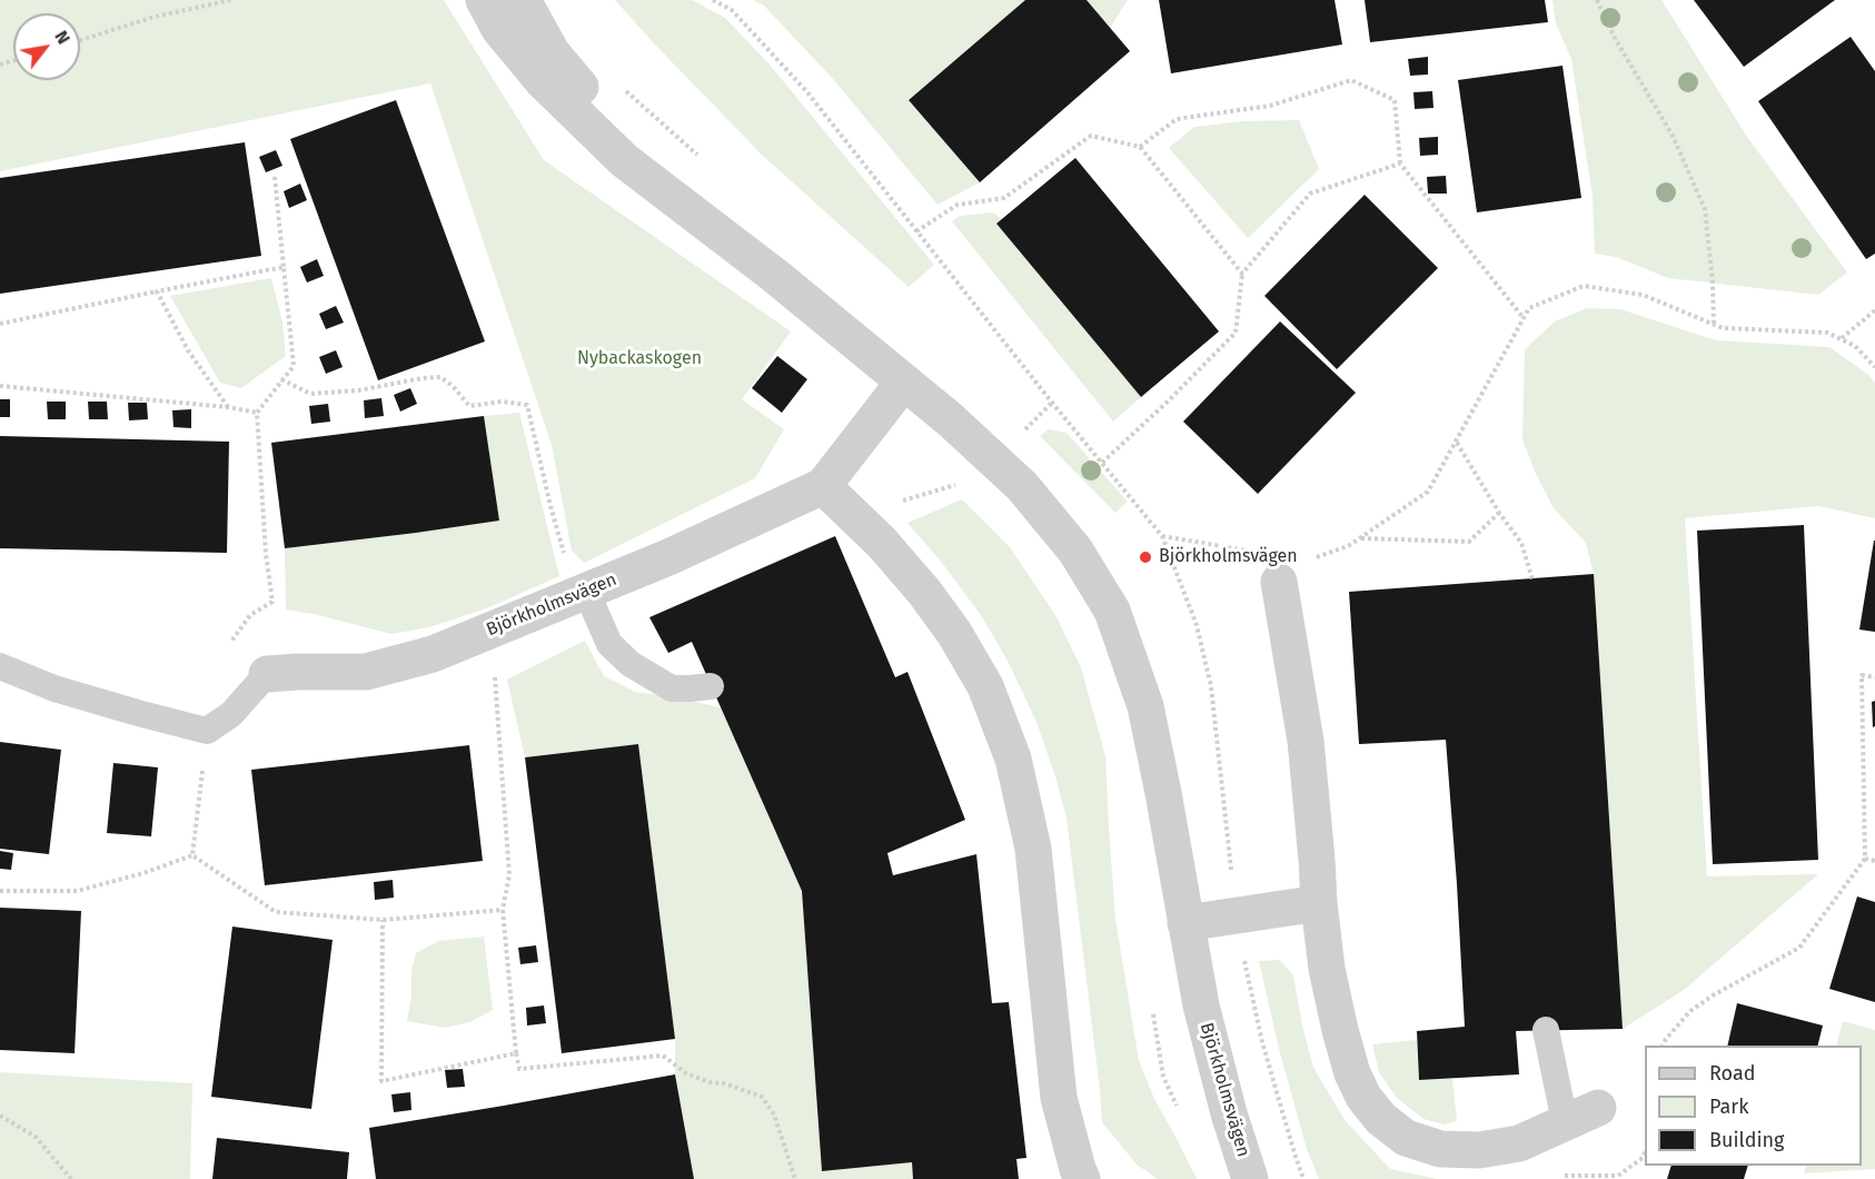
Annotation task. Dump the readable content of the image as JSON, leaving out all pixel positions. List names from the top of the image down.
{
  "streets": {
    "street": ["Björkholmsvägen"]
  },
  "parks": ["Nybackaskogen"],
  "places": ["Björkholmsvägen"],
  "legend": ["Road", "Park", "Building"],
  "north": "top right"
}
